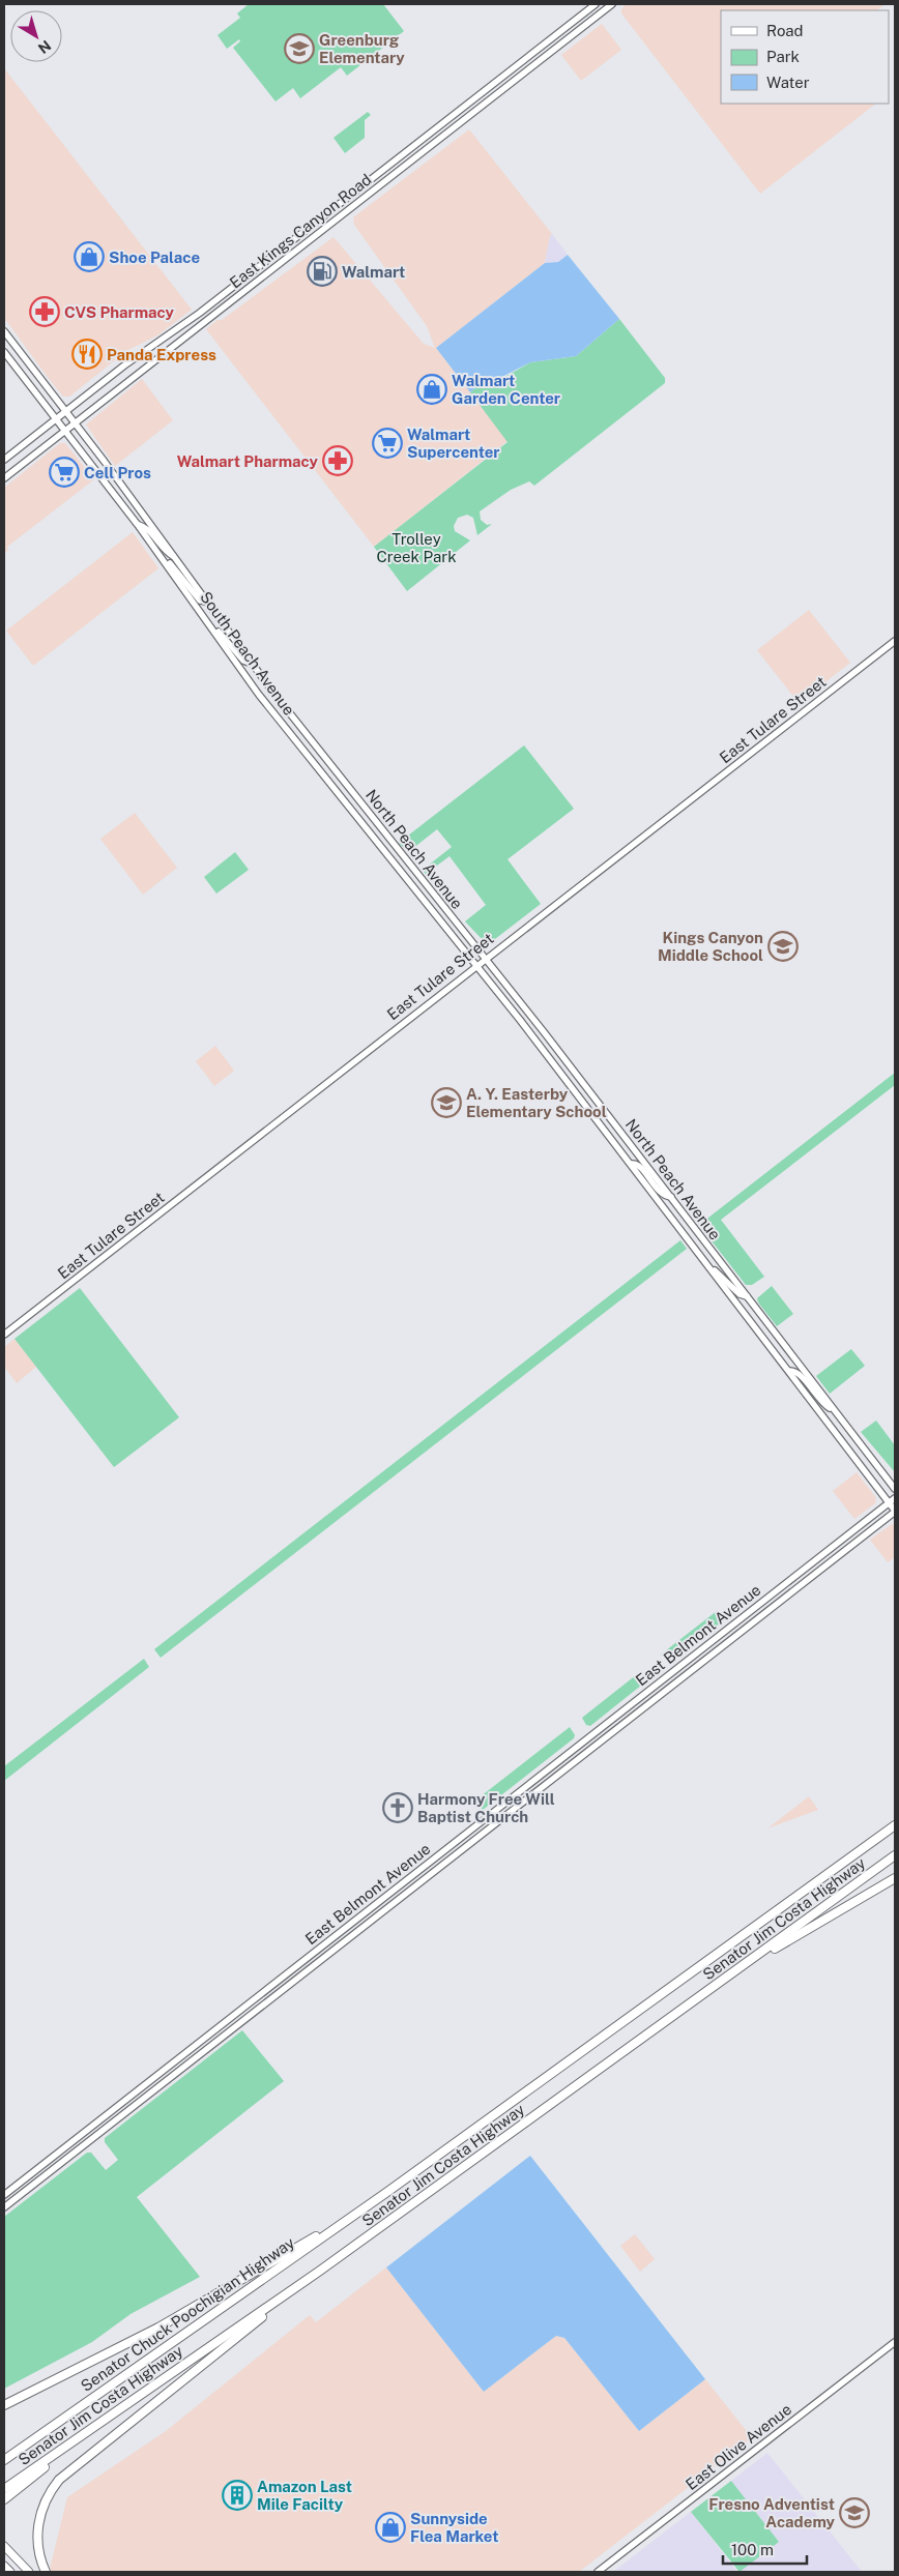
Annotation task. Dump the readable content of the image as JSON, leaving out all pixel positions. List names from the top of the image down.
{
  "streets": {
    "highway": ["Senator Jim Costa Highway", "Senator Chuck Poochigian Highway"],
    "main road": [
      "East Kings Canyon Road",
      "South Peach Avenue",
      "East Tulare Street",
      "North Peach Avenue",
      "East Belmont Avenue",
      "East Olive Avenue"
    ]
  },
  "crossings": [
    ["East Kings Canyon Road", "South Peach Avenue"],
    ["South Peach Avenue", "East Tulare Street"],
    ["South Peach Avenue", "North Peach Avenue"],
    ["East Tulare Street", "North Peach Avenue"],
    ["North Peach Avenue", "East Belmont Avenue"],
    ["Senator Jim Costa Highway", "Senator Chuck Poochigian Highway"]
  ],
  "parks": ["Trolley Creek Park"],
  "places": {
    "school or university": [
      "Greenburg Elementary",
      "Kings Canyon Middle School",
      "A. Y. Easterby Elementary School",
      "Fresno Adventist Academy"
    ],
    "shop": ["Shoe Palace", "Walmart Garden Center", "Sunnyside Flea Market"],
    "fuel station": ["Walmart"],
    "pharmacy": ["CVS Pharmacy", "Walmart Pharmacy"],
    "restaurant": ["Panda Express"],
    "supermarket": ["Walmart Supercenter", "Cell Pros"],
    "church": ["Harmony Free Will Baptist Church"],
    "building": ["Amazon Last Mile Facilty"]
  },
  "legend": ["Road", "Park", "Water"],
  "scale_bar": "100 m",
  "north": "bottom right"
}
